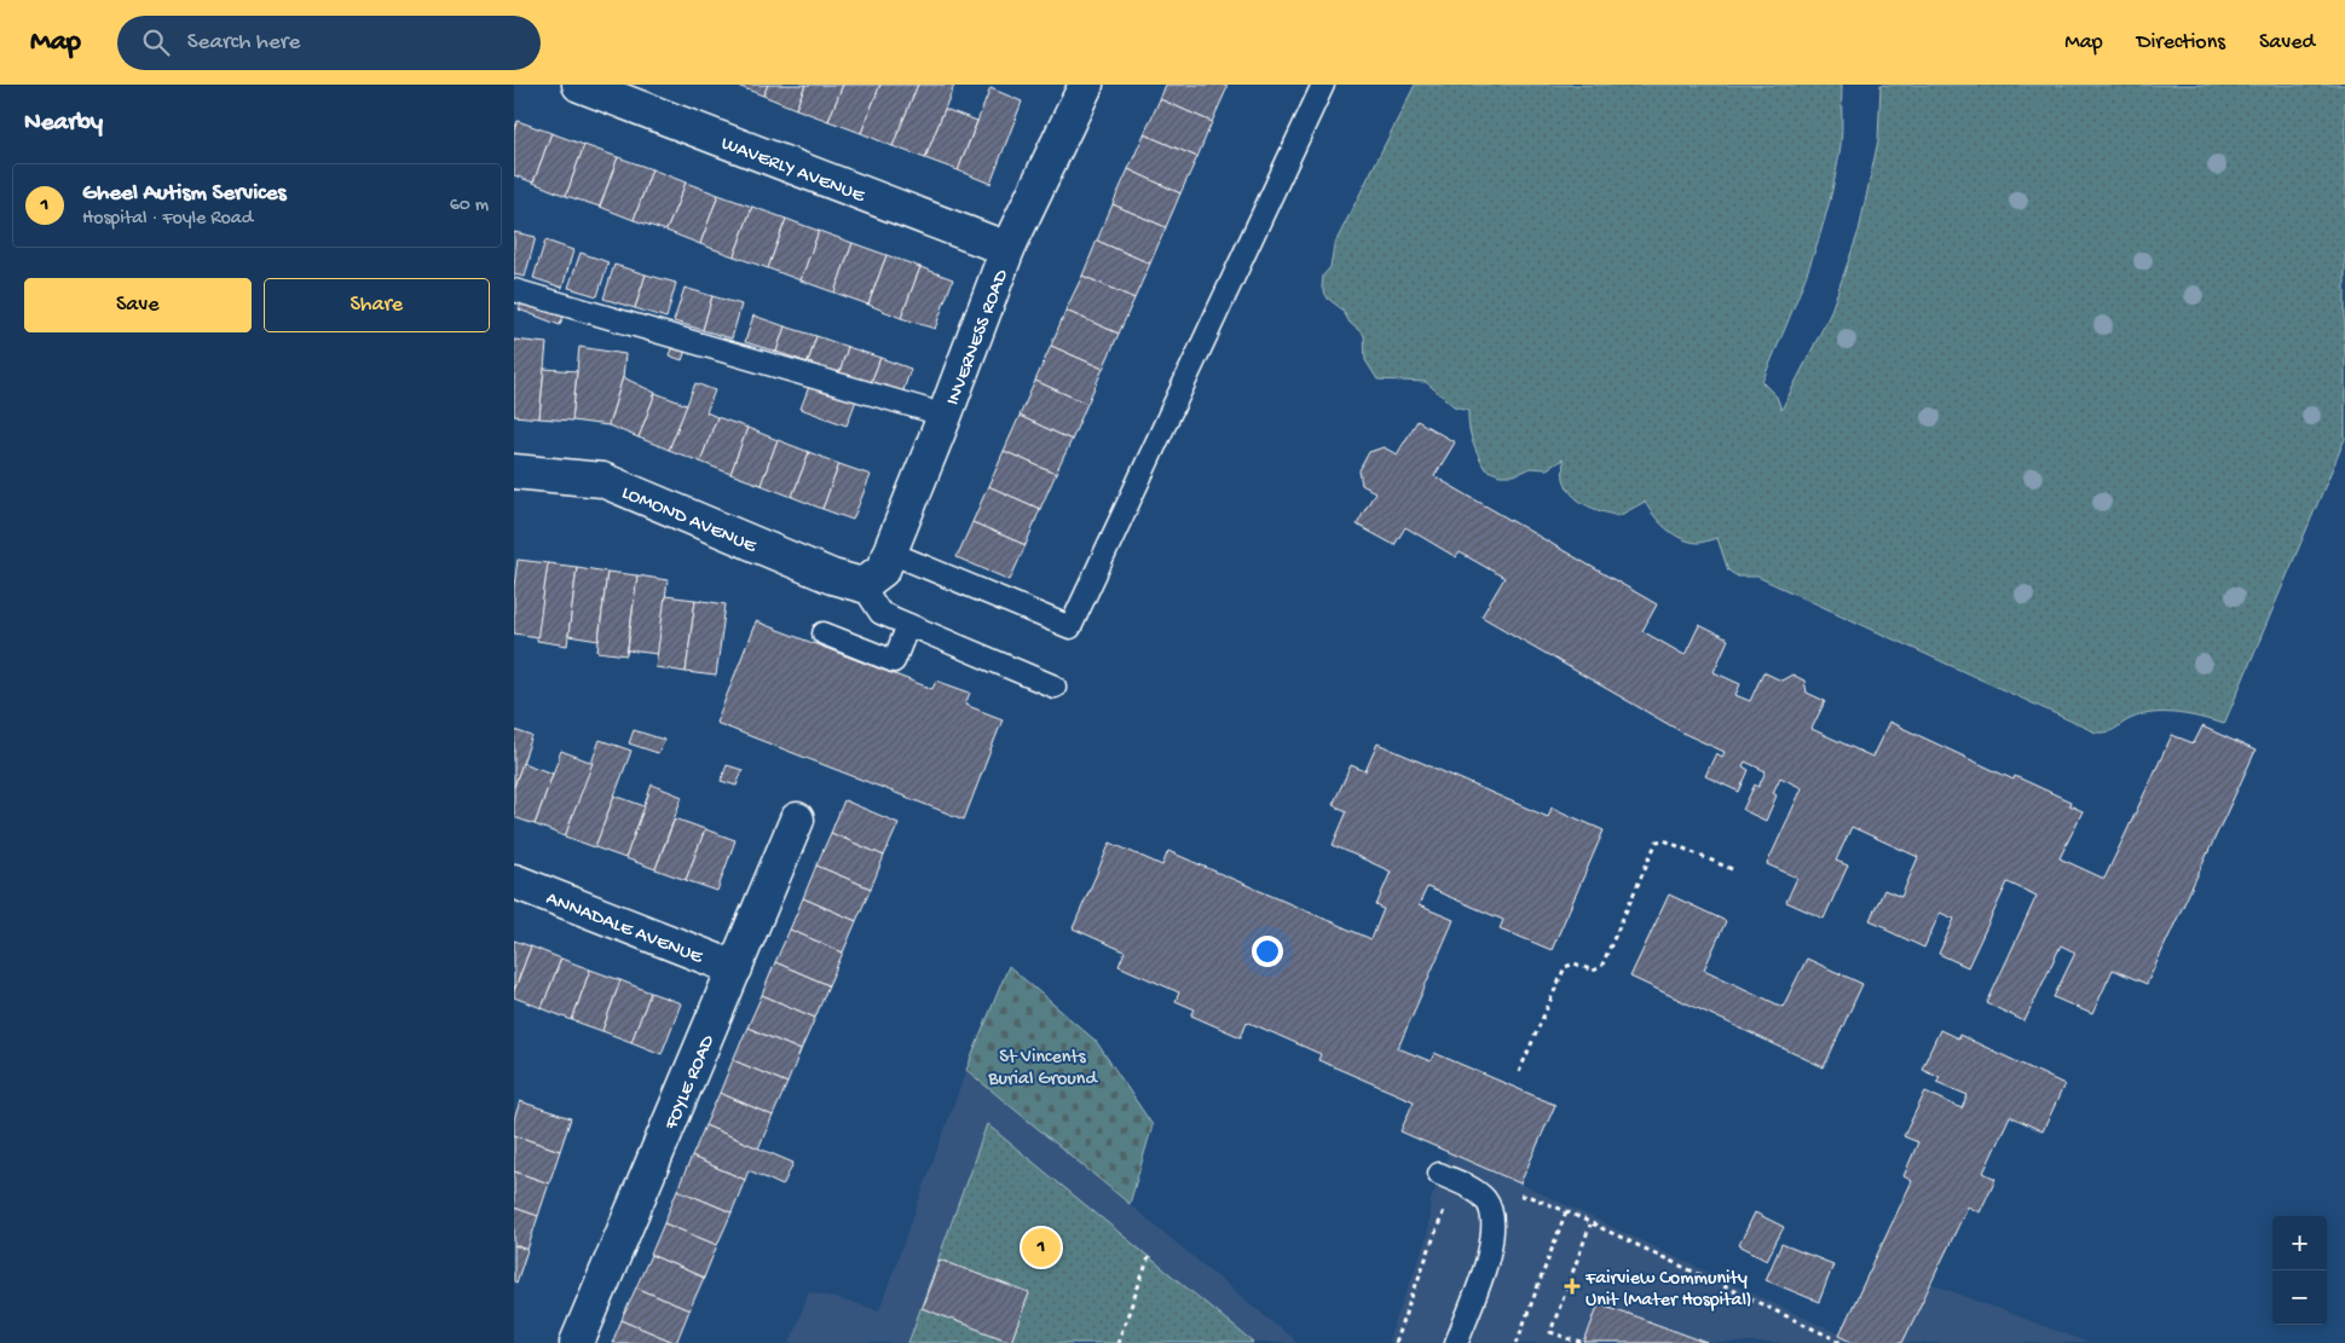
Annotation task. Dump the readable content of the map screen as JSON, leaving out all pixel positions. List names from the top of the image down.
{
  "streets": {
    "street": [
      "WAVERLY AVENUE",
      "INVERNESS ROAD",
      "LOMOND AVENUE",
      "ANNADALE AVENUE",
      "FOYLE ROAD"
    ]
  },
  "crossings": [
    ["WAVERLY AVENUE", "INVERNESS ROAD"],
    ["INVERNESS ROAD", "LOMOND AVENUE"],
    ["ANNADALE AVENUE", "FOYLE ROAD"]
  ],
  "parks": ["St Vincents Burial Ground"],
  "places": {
    "health": ["Fairview Community Unit (Mater Hospital)"]
  },
  "page": {
    "header": "Map",
    "search": "Search here",
    "nav": ["Map", "Directions", "Saved"],
    "heading": "Nearby",
    "list": [
      {
        "mark": "1",
        "name": "Gheel Autism Services",
        "note": "Hospital · Foyle Road",
        "value": "60 m"
      }
    ],
    "buttons": ["Save", "Share"],
    "map_buttons": ["+", "−"],
    "pins": "1"
  }
}
